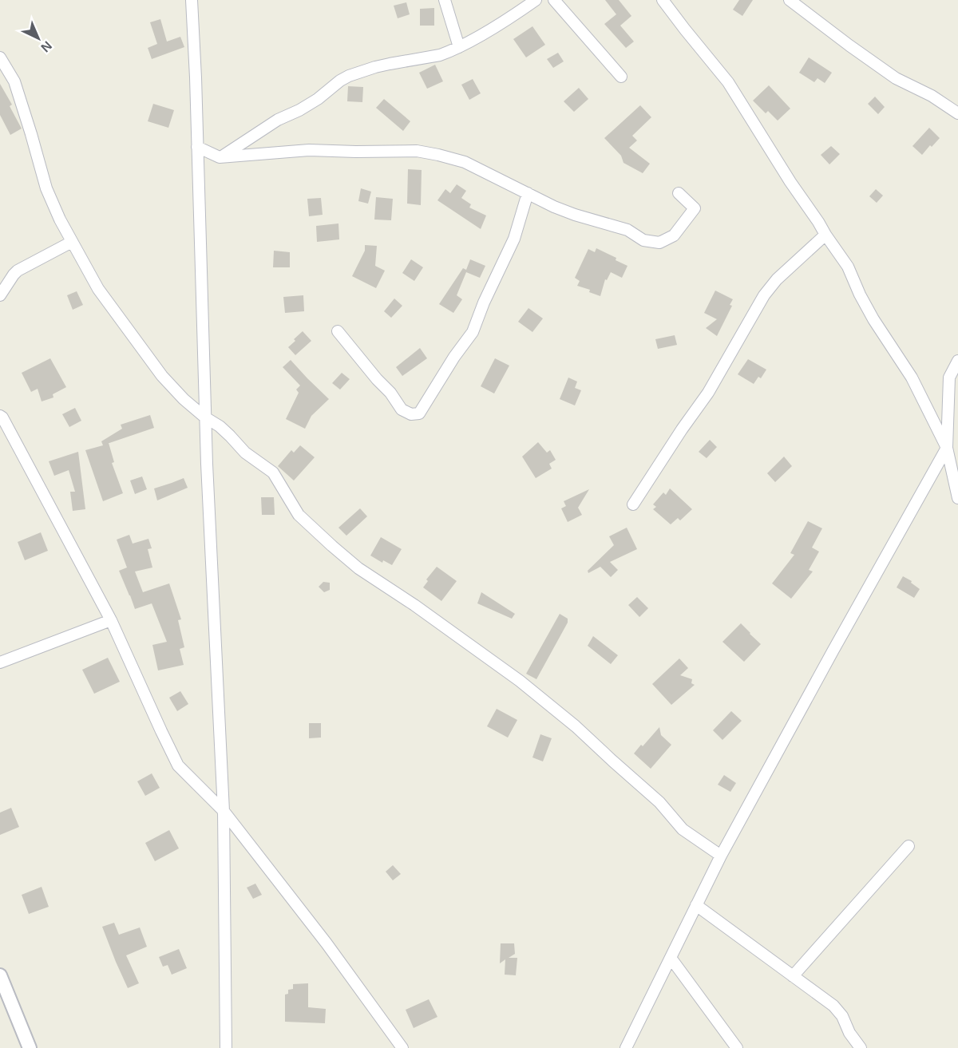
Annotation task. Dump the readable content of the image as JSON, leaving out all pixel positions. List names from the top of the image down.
{
  "north": "bottom right"
}
